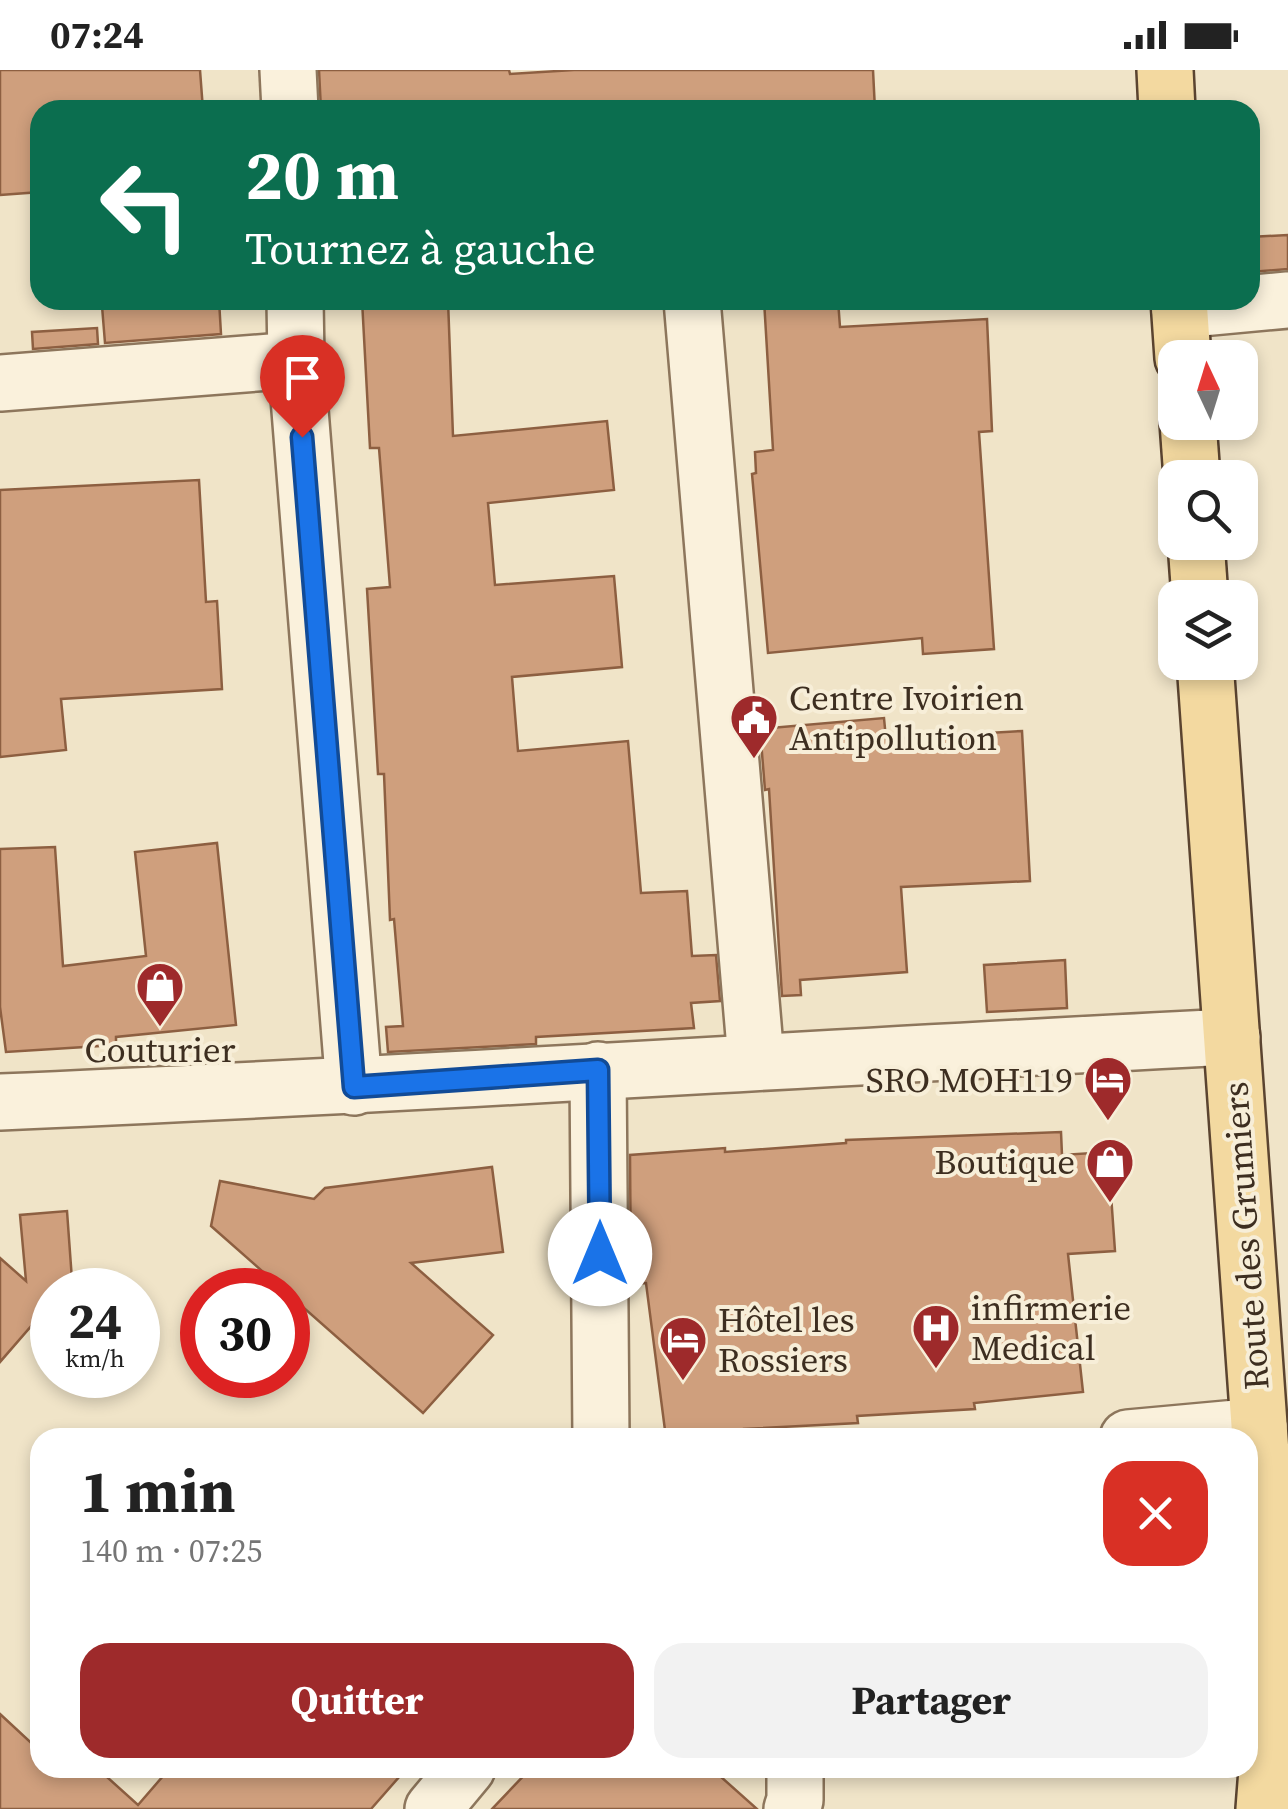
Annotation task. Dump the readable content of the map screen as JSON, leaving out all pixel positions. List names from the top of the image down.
{
  "streets": {
    "main road": ["Route des Grumiers"]
  },
  "places": {
    "public building": ["Centre Ivoirien Antipollution"],
    "shop": ["Couturier", "Boutique"],
    "hotel": ["SRO MOH119", "Hôtel les Rossiers"],
    "hospital": ["infirmerie Medical"]
  },
  "north": "top",
  "page": {
    "status": "07:24",
    "turn": ["20 m", "Tournez à gauche"],
    "speed": "24 km/h",
    "limit": "30",
    "heading": ["1 min", "140 m · 07:25"],
    "buttons": ["Quitter", "Partager"]
  }
}
